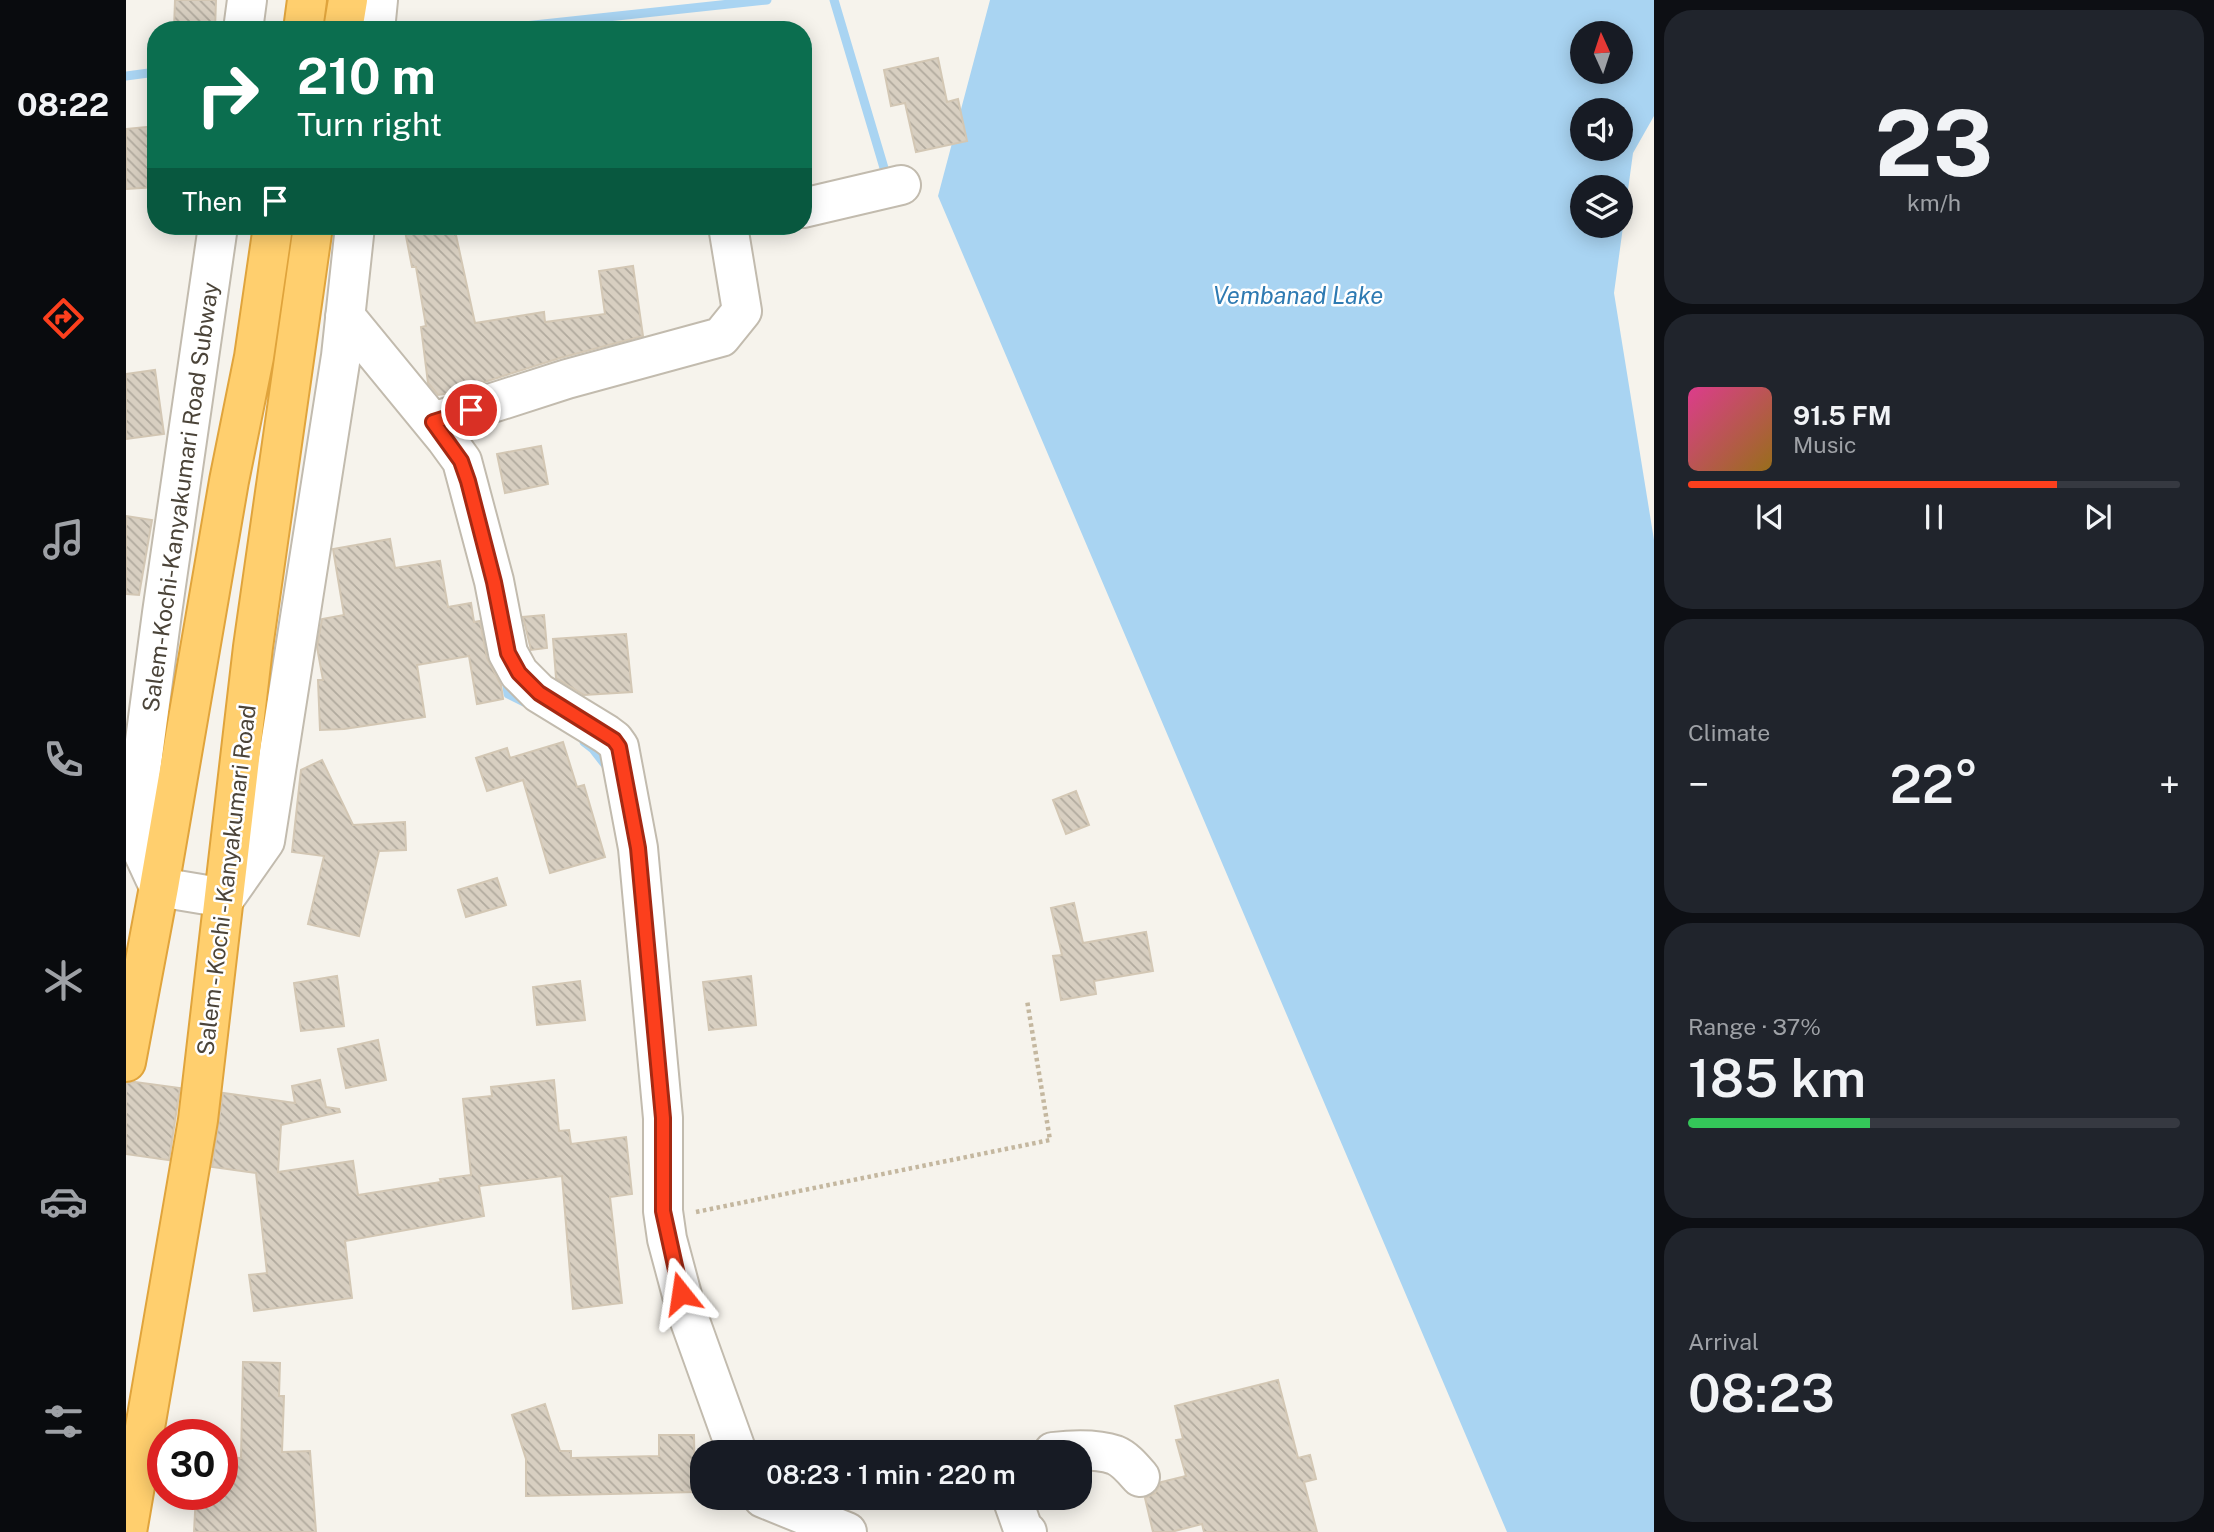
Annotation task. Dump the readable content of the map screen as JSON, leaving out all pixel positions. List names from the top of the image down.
{
  "streets": {
    "highway": ["Salem - Kochi - Kanyakumari Road"],
    "street": ["Salem-Kochi-Kanyakumari Road Subway"]
  },
  "water": ["Vembanad Lake"],
  "north": "top",
  "page": {
    "tabs": "08:22",
    "tile": [
      ["23", "km/h"],
      "Climate",
      ["Range · 37%", "185 km"],
      ["Arrival", "08:23"]
    ],
    "turn": ["210 m", "Turn right"],
    "then": "Then",
    "song": ["91.5 FM", "Music"],
    "heat": ["−", "22°", "+"],
    "limit": "30",
    "trip": "08:23 · 1 min · 220 m"
  }
}
